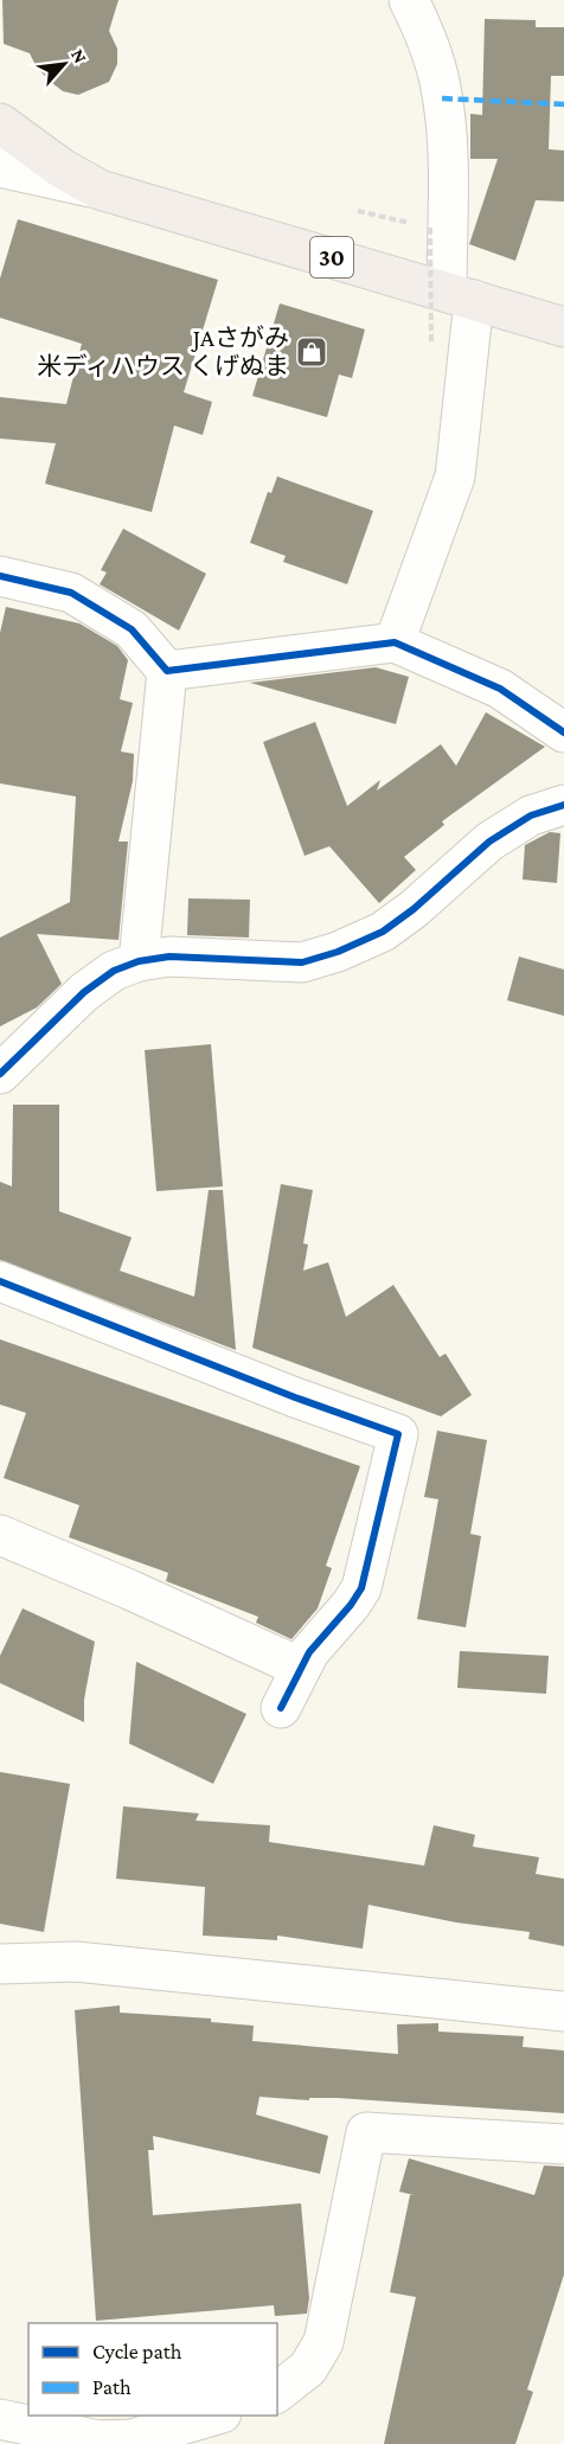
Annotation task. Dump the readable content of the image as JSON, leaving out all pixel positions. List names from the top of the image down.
{
  "streets": {
    "main road": ["30"]
  },
  "places": {
    "shop": ["JAさがみ 米ディハウス くげぬま"]
  },
  "legend": ["Cycle path", "Path"],
  "north": "top right"
}
